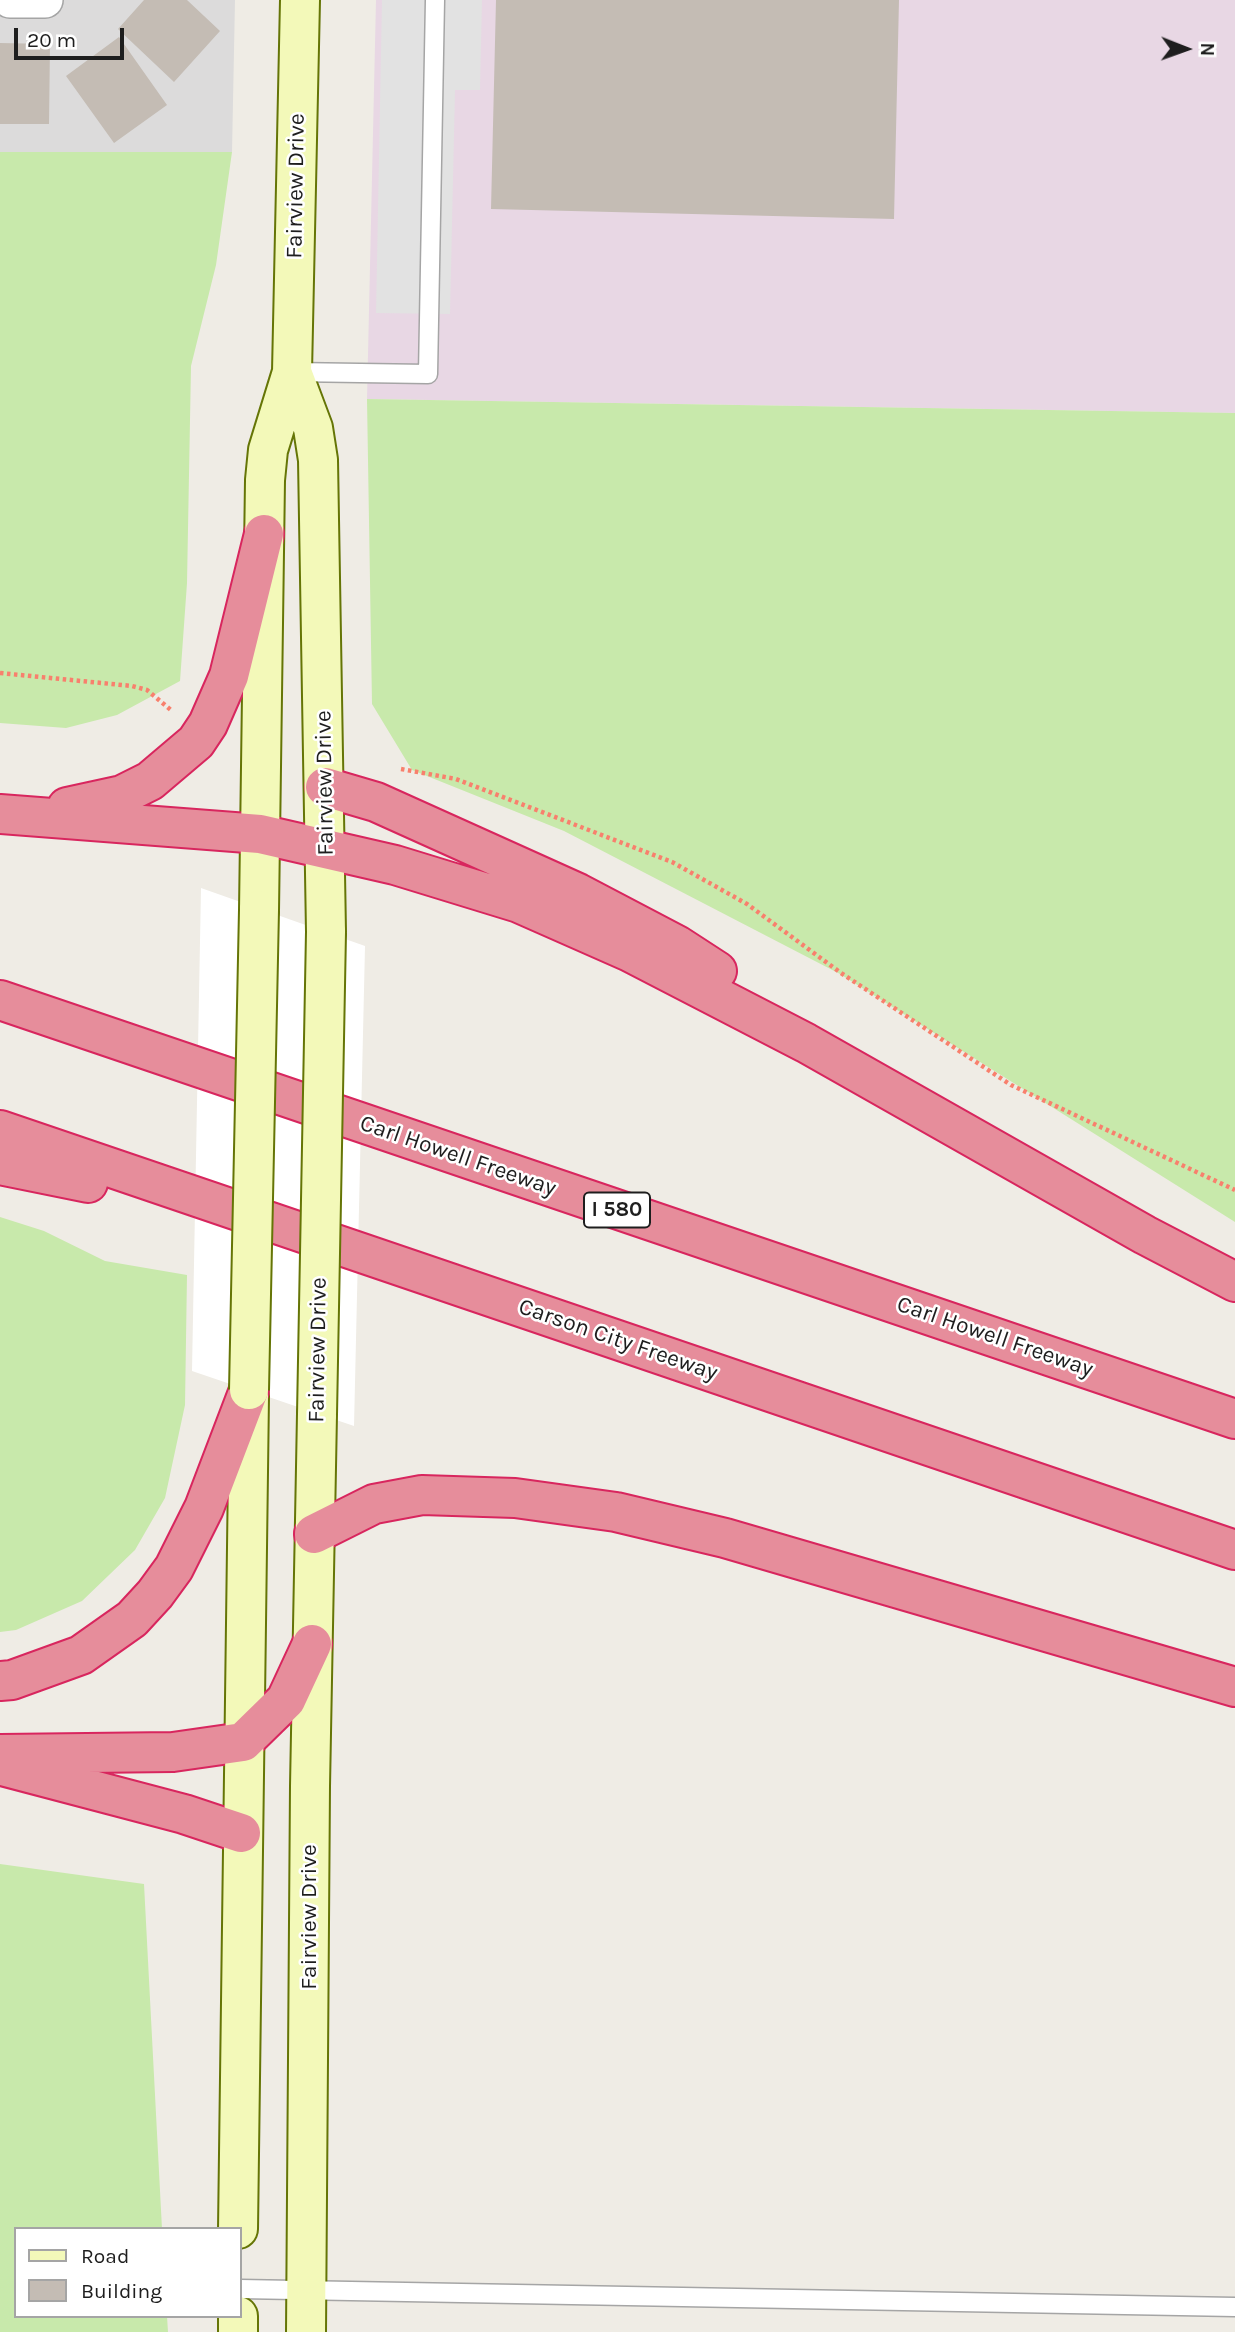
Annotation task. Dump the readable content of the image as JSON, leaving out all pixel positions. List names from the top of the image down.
{
  "streets": {
    "highway": ["Carl Howell Freeway", "I 580", "Carson City Freeway"],
    "main road": ["Fairview Drive"]
  },
  "legend": ["Road", "Building"],
  "scale_bar": "20 m",
  "north": "right"
}
